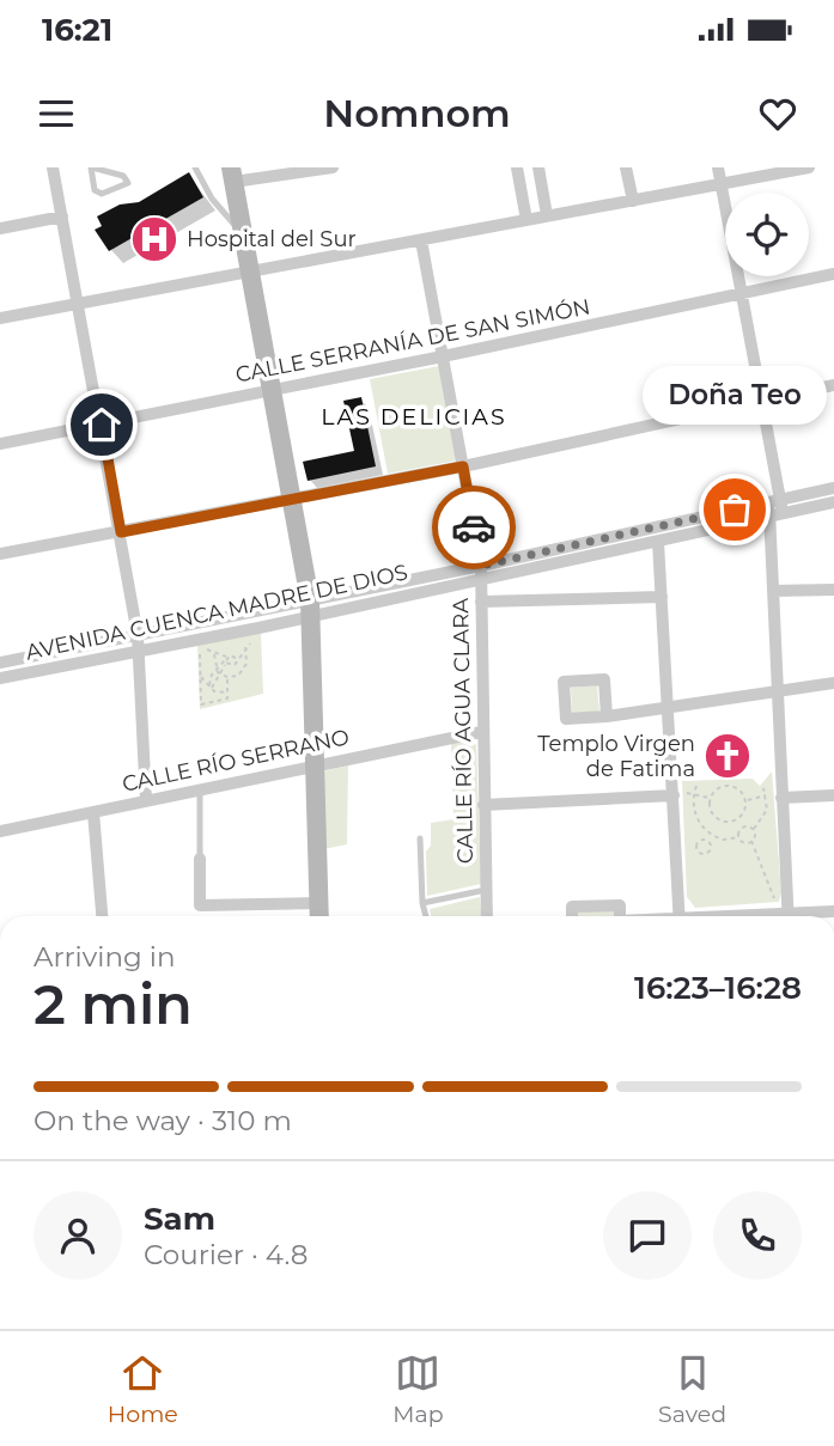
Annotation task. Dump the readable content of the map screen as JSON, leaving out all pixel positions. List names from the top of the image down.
{
  "streets": {
    "street": [
      "CALLE SERRANÍA DE SAN SIMÓN",
      "AVENIDA CUENCA MADRE DE DIOS",
      "CALLE RÍO AGUA CLARA",
      "CALLE RÍO SERRANO"
    ]
  },
  "crossings": [
    ["CALLE SERRANÍA DE SAN SIMÓN", "CALLE RÍO AGUA CLARA"],
    ["AVENIDA CUENCA MADRE DE DIOS", "CALLE RÍO AGUA CLARA"],
    ["CALLE RÍO AGUA CLARA", "CALLE RÍO SERRANO"]
  ],
  "districts": ["LAS DELICIAS"],
  "places": {
    "hospital": ["Hospital del Sur"],
    "other": ["Doña Teo"],
    "church": ["Templo Virgen de Fatima"]
  },
  "page": {
    "status": "16:21",
    "header": "Nomnom",
    "bubble": "Doña Teo",
    "heading": ["2 min", "Arriving in", "16:23–16:28"],
    "panel": ["Sam", "Courier · 4.8"],
    "bar": "On the way · 310 m",
    "tabs": ["Home", "Map", "Saved"]
  }
}
